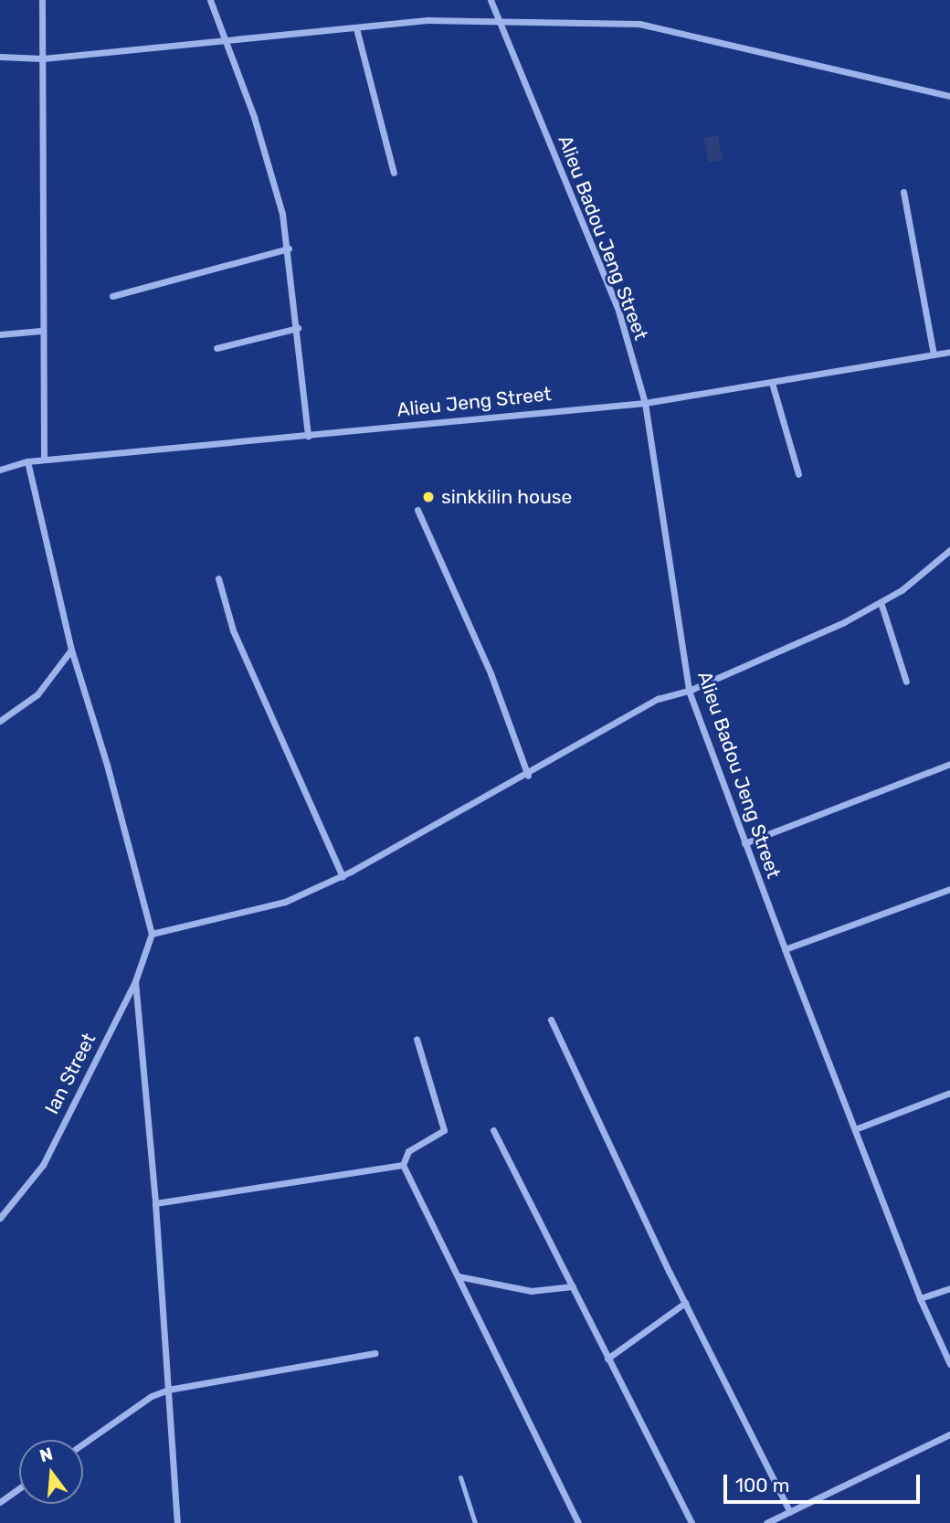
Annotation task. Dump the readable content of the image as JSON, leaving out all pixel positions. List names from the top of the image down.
{
  "streets": {
    "street": ["Alieu Badou Jeng Street", "Alieu Jeng Street", "Ian Street"]
  },
  "crossings": [
    ["Alieu Badou Jeng Street", "Alieu Jeng Street"]
  ],
  "places": ["sinkkilin house"],
  "scale_bar": "100 m",
  "north": "top"
}
